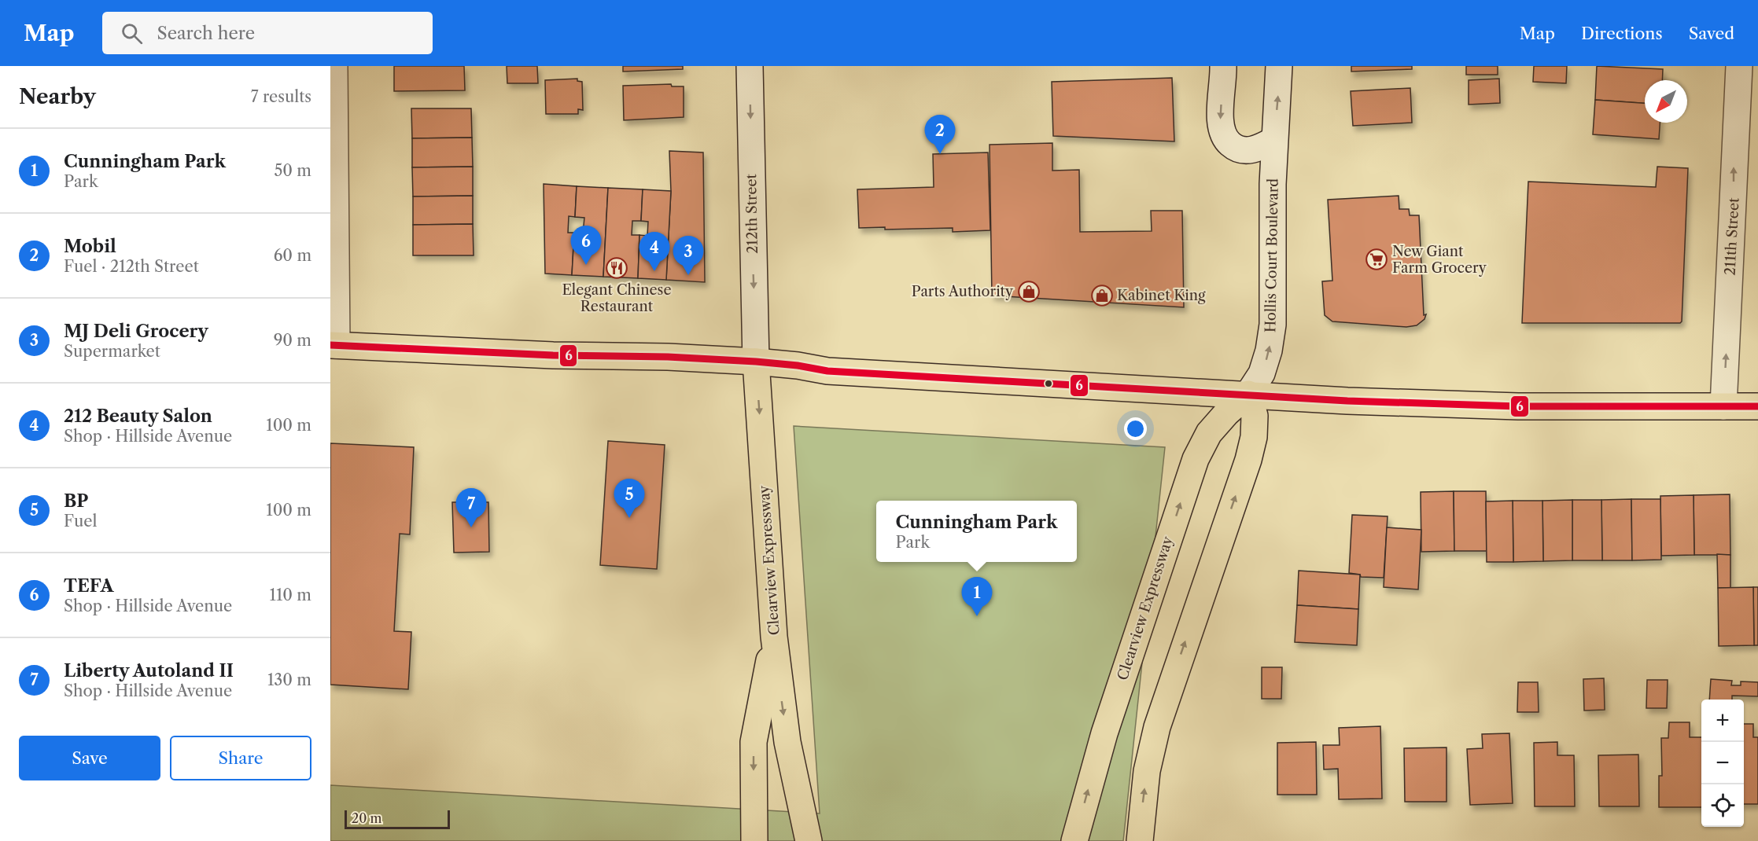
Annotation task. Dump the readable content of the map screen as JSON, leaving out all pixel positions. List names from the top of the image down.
{
  "streets": {
    "main road": [
      "212th Street",
      "211th Street",
      "Hollis Court Boulevard",
      "Clearview Expressway"
    ]
  },
  "crossings": [
    ["212th Street", "Clearview Expressway"],
    ["Hollis Court Boulevard", "Clearview Expressway"]
  ],
  "one_way": ["212th Street", "211th Street", "Hollis Court Boulevard"],
  "places": {
    "supermarket": ["New Giant Farm Grocery"],
    "restaurant": ["Elegant Chinese Restaurant"],
    "shop": ["Parts Authority", "Kabinet King"]
  },
  "lines": ["transit line 6"],
  "scale_bar": "20 m",
  "north": "bottom left",
  "page": {
    "header": "Map",
    "search": "Search here",
    "nav": ["Map", "Directions", "Saved"],
    "heading": ["Nearby", "7 results"],
    "pins": [
      "2",
      "6",
      "4",
      "3",
      "5",
      "7",
      "1"
    ],
    "list": [
      {
        "mark": "1",
        "name": "Cunningham Park",
        "note": "Park",
        "value": "50 m"
      },
      {
        "mark": "2",
        "name": "Mobil",
        "note": "Fuel · 212th Street",
        "value": "60 m"
      },
      {
        "mark": "3",
        "name": "MJ Deli Grocery",
        "note": "Supermarket",
        "value": "90 m"
      },
      {
        "mark": "4",
        "name": "212 Beauty Salon",
        "note": "Shop · Hillside Avenue",
        "value": "100 m"
      },
      {
        "mark": "5",
        "name": "BP",
        "note": "Fuel",
        "value": "100 m"
      },
      {
        "mark": "6",
        "name": "TEFA",
        "note": "Shop · Hillside Avenue",
        "value": "110 m"
      },
      {
        "mark": "7",
        "name": "Liberty Autoland II",
        "note": "Shop · Hillside Avenue",
        "value": "130 m"
      }
    ],
    "popup": ["Cunningham Park", "Park"],
    "map_buttons": ["+", "−"],
    "buttons": ["Save", "Share"],
    "scale": "20 m"
  }
}
